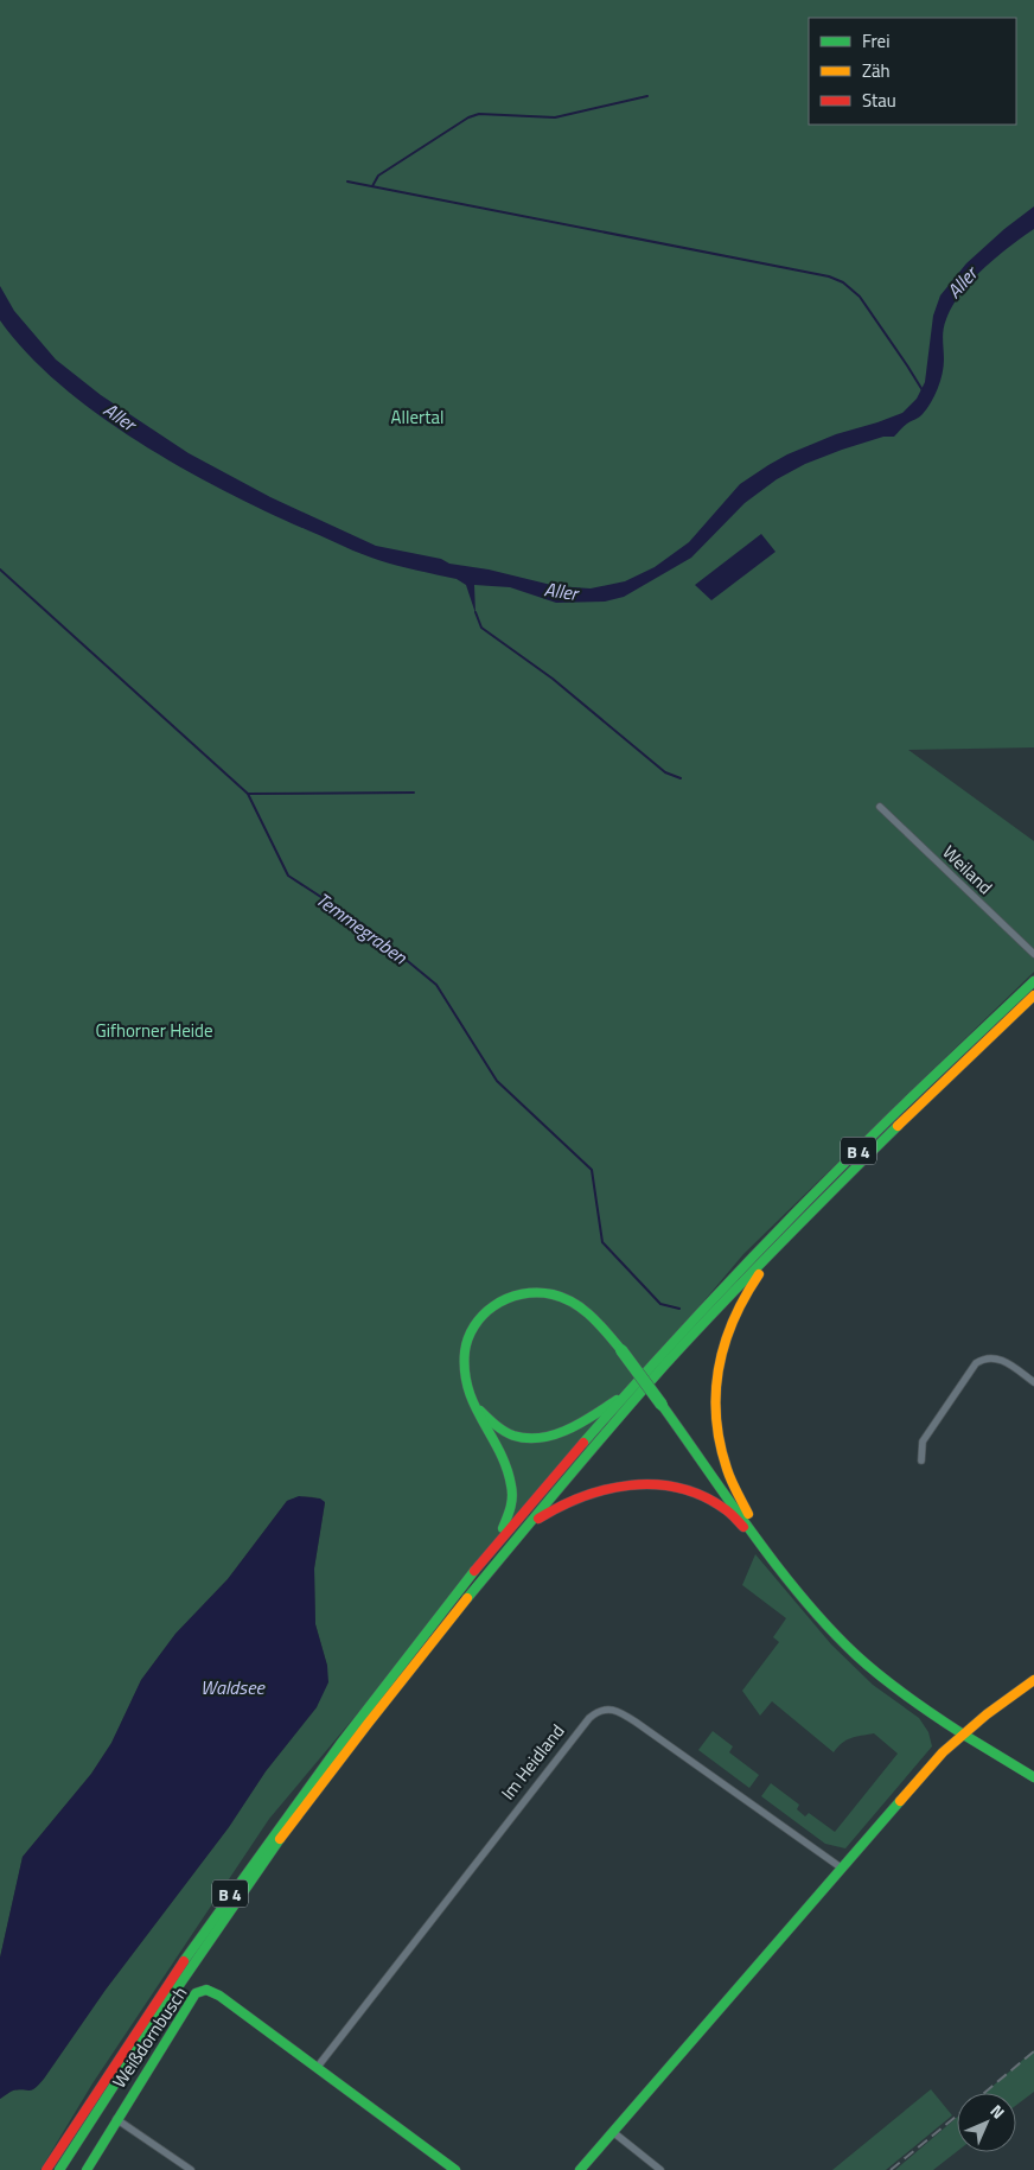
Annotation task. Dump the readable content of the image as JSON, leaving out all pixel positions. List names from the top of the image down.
{
  "streets": {
    "main road": ["B 4", "Weißdornbusch"],
    "street": ["Weiland", "Im Heidland"]
  },
  "crossings": [
    ["Im Heidland", "Weißdornbusch"]
  ],
  "water": ["Aller", "Temmegraben", "Waldsee"],
  "parks": ["Allertal", "Gifhorner Heide"],
  "legend": ["Frei", "Zäh", "Stau"],
  "north": "top right"
}
